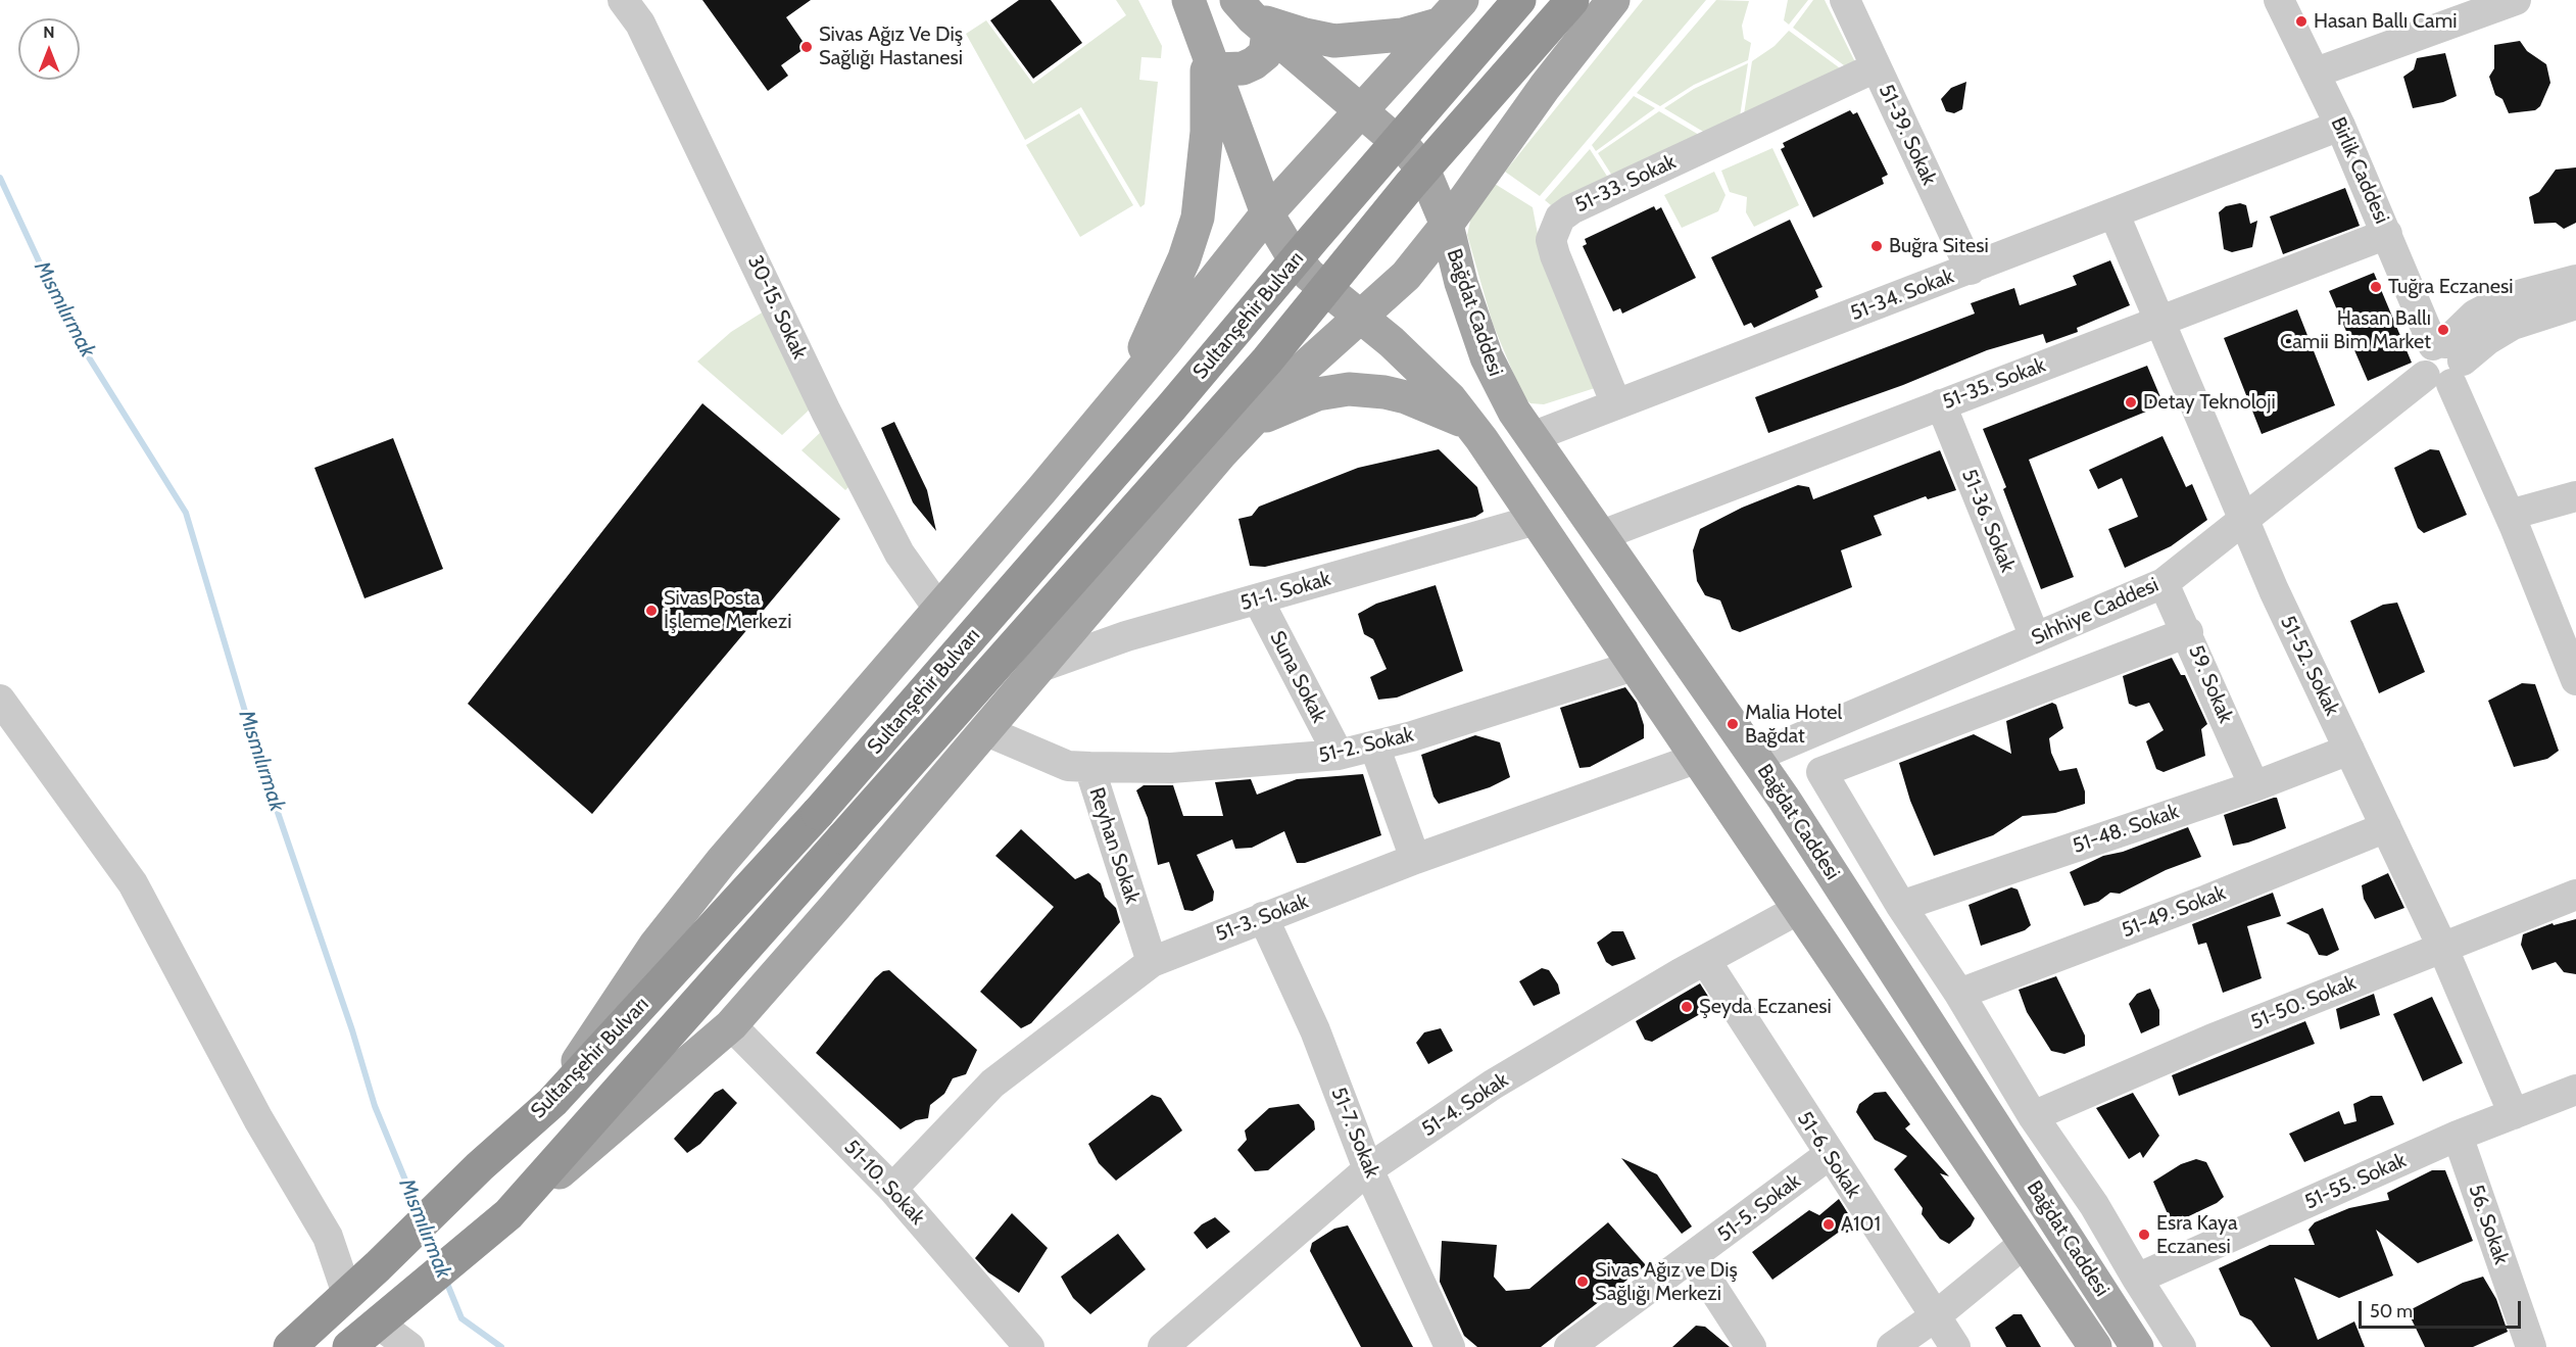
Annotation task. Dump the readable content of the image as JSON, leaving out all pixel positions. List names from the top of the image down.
{
  "streets": {
    "highway": ["Sultanşehir Bulvarı"],
    "main road": ["Bağdat Caddesi"],
    "street": [
      "51-39. Sokak",
      "Birlik Caddesi",
      "51-33. Sokak",
      "51-34. Sokak",
      "30-15. Sokak",
      "51-35. Sokak",
      "51-36. Sokak",
      "51-1. Sokak",
      "Sıhhiye Caddesi",
      "51-52. Sokak",
      "Suna Sokak",
      "59. Sokak",
      "51-2. Sokak",
      "51-48. Sokak",
      "Reyhan Sokak",
      "51-49. Sokak",
      "51-3. Sokak",
      "51-50. Sokak",
      "51-4. Sokak",
      "51-7. Sokak",
      "51-6. Sokak",
      "51-55. Sokak",
      "51-10. Sokak",
      "51-5. Sokak",
      "56. Sokak"
    ]
  },
  "crossings": [
    ["51-39. Sokak", "51-33. Sokak"],
    ["51-39. Sokak", "51-34. Sokak"],
    ["Birlik Caddesi", "51-34. Sokak"],
    ["Birlik Caddesi", "51-35. Sokak"],
    ["Birlik Caddesi", "Sıhhiye Caddesi"],
    ["51-33. Sokak", "51-34. Sokak"],
    ["51-34. Sokak", "Bağdat Caddesi"],
    ["51-34. Sokak", "51-52. Sokak"],
    ["Bağdat Caddesi", "51-35. Sokak"],
    ["Bağdat Caddesi", "51-1. Sokak"],
    ["Bağdat Caddesi", "Sıhhiye Caddesi"],
    ["Bağdat Caddesi", "51-2. Sokak"],
    ["Bağdat Caddesi", "51-3. Sokak"],
    ["Bağdat Caddesi", "51-4. Sokak"],
    ["51-35. Sokak", "51-36. Sokak"],
    ["51-35. Sokak", "51-52. Sokak"],
    ["51-36. Sokak", "Sıhhiye Caddesi"],
    ["51-1. Sokak", "Suna Sokak"],
    ["Sıhhiye Caddesi", "51-52. Sokak"],
    ["Sıhhiye Caddesi", "59. Sokak"],
    ["51-52. Sokak", "51-48. Sokak"],
    ["51-52. Sokak", "51-49. Sokak"],
    ["51-52. Sokak", "51-50. Sokak"],
    ["51-52. Sokak", "51-55. Sokak"],
    ["Suna Sokak", "51-2. Sokak"],
    ["59. Sokak", "51-48. Sokak"],
    ["51-2. Sokak", "Reyhan Sokak"],
    ["Reyhan Sokak", "51-3. Sokak"],
    ["51-3. Sokak", "51-7. Sokak"],
    ["51-3. Sokak", "51-10. Sokak"],
    ["51-4. Sokak", "51-7. Sokak"],
    ["51-4. Sokak", "51-6. Sokak"],
    ["51-6. Sokak", "51-5. Sokak"],
    ["51-55. Sokak", "56. Sokak"]
  ],
  "water": ["Mısmılırmak"],
  "places": [
    "Hasan Ballı Cami",
    "Sivas Ağız Ve Diş Sağlığı Hastanesi",
    "Buğra Sitesi",
    "Tuğra Eczanesi",
    "Hasan Ballı Camii Bim Market",
    "Detay Teknoloji",
    "Sivas Posta İşleme Merkezi",
    "Malia Hotel Bağdat",
    "Şeyda Eczanesi",
    "A101",
    "Esra Kaya Eczanesi",
    "Sivas Ağız ve Diş Sağlığı Merkezi"
  ],
  "scale_bar": "50 m",
  "north": "top"
}
